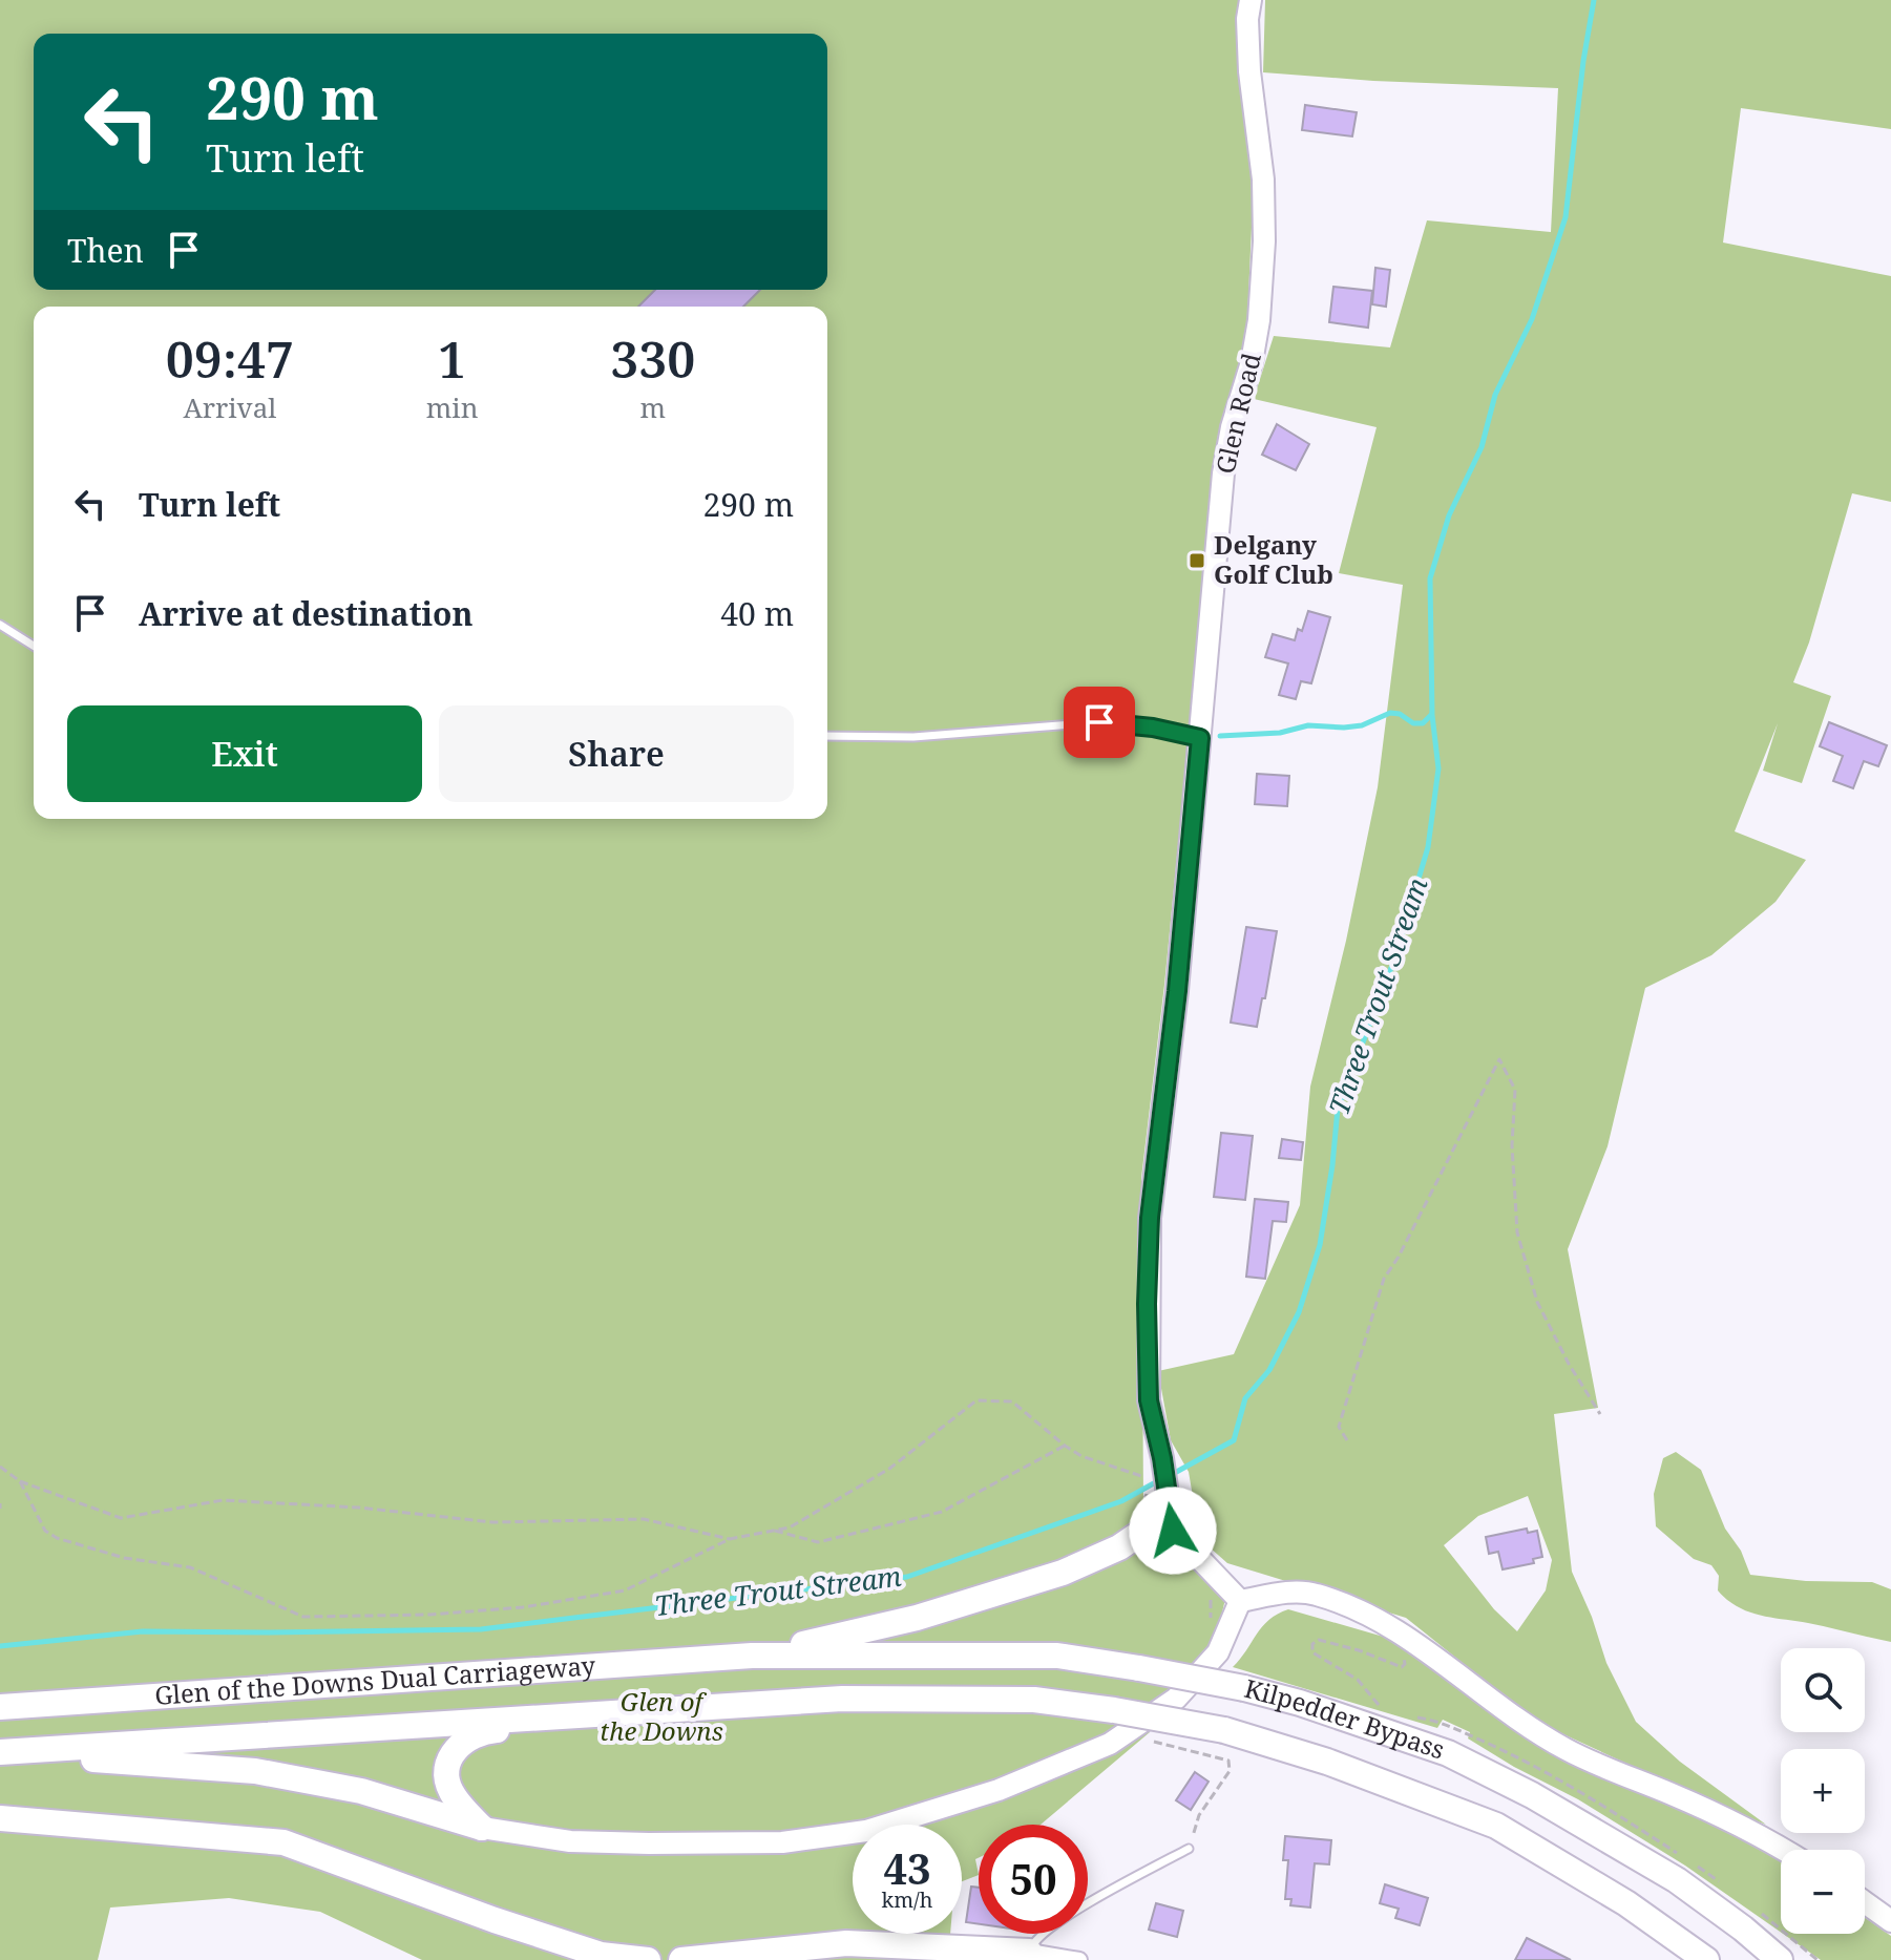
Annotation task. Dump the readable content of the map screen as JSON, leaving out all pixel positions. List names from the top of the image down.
{
  "streets": {
    "highway": ["Glen of the Downs Dual Carriageway", "Kilpedder Bypass"],
    "main road": ["Glen Road"]
  },
  "crossings": [
    ["Glen of the Downs Dual Carriageway", "Kilpedder Bypass"]
  ],
  "water": ["Three Trout Stream"],
  "parks": ["Glen of the Downs"],
  "places": {
    "transit": ["Delgany Golf Club"]
  },
  "page": {
    "turn": ["290 m", "Turn left"],
    "then": "Then",
    "eta": [
      "09:47",
      "Arrival",
      "1",
      "min",
      "330",
      "m"
    ],
    "list": [
      {
        "name": "Turn left",
        "value": "290 m"
      },
      {
        "name": "Arrive at destination",
        "value": "40 m"
      }
    ],
    "buttons": ["Exit", "Share"],
    "map_buttons": ["+", "−"],
    "speed": "43 km/h",
    "limit": "50"
  }
}
